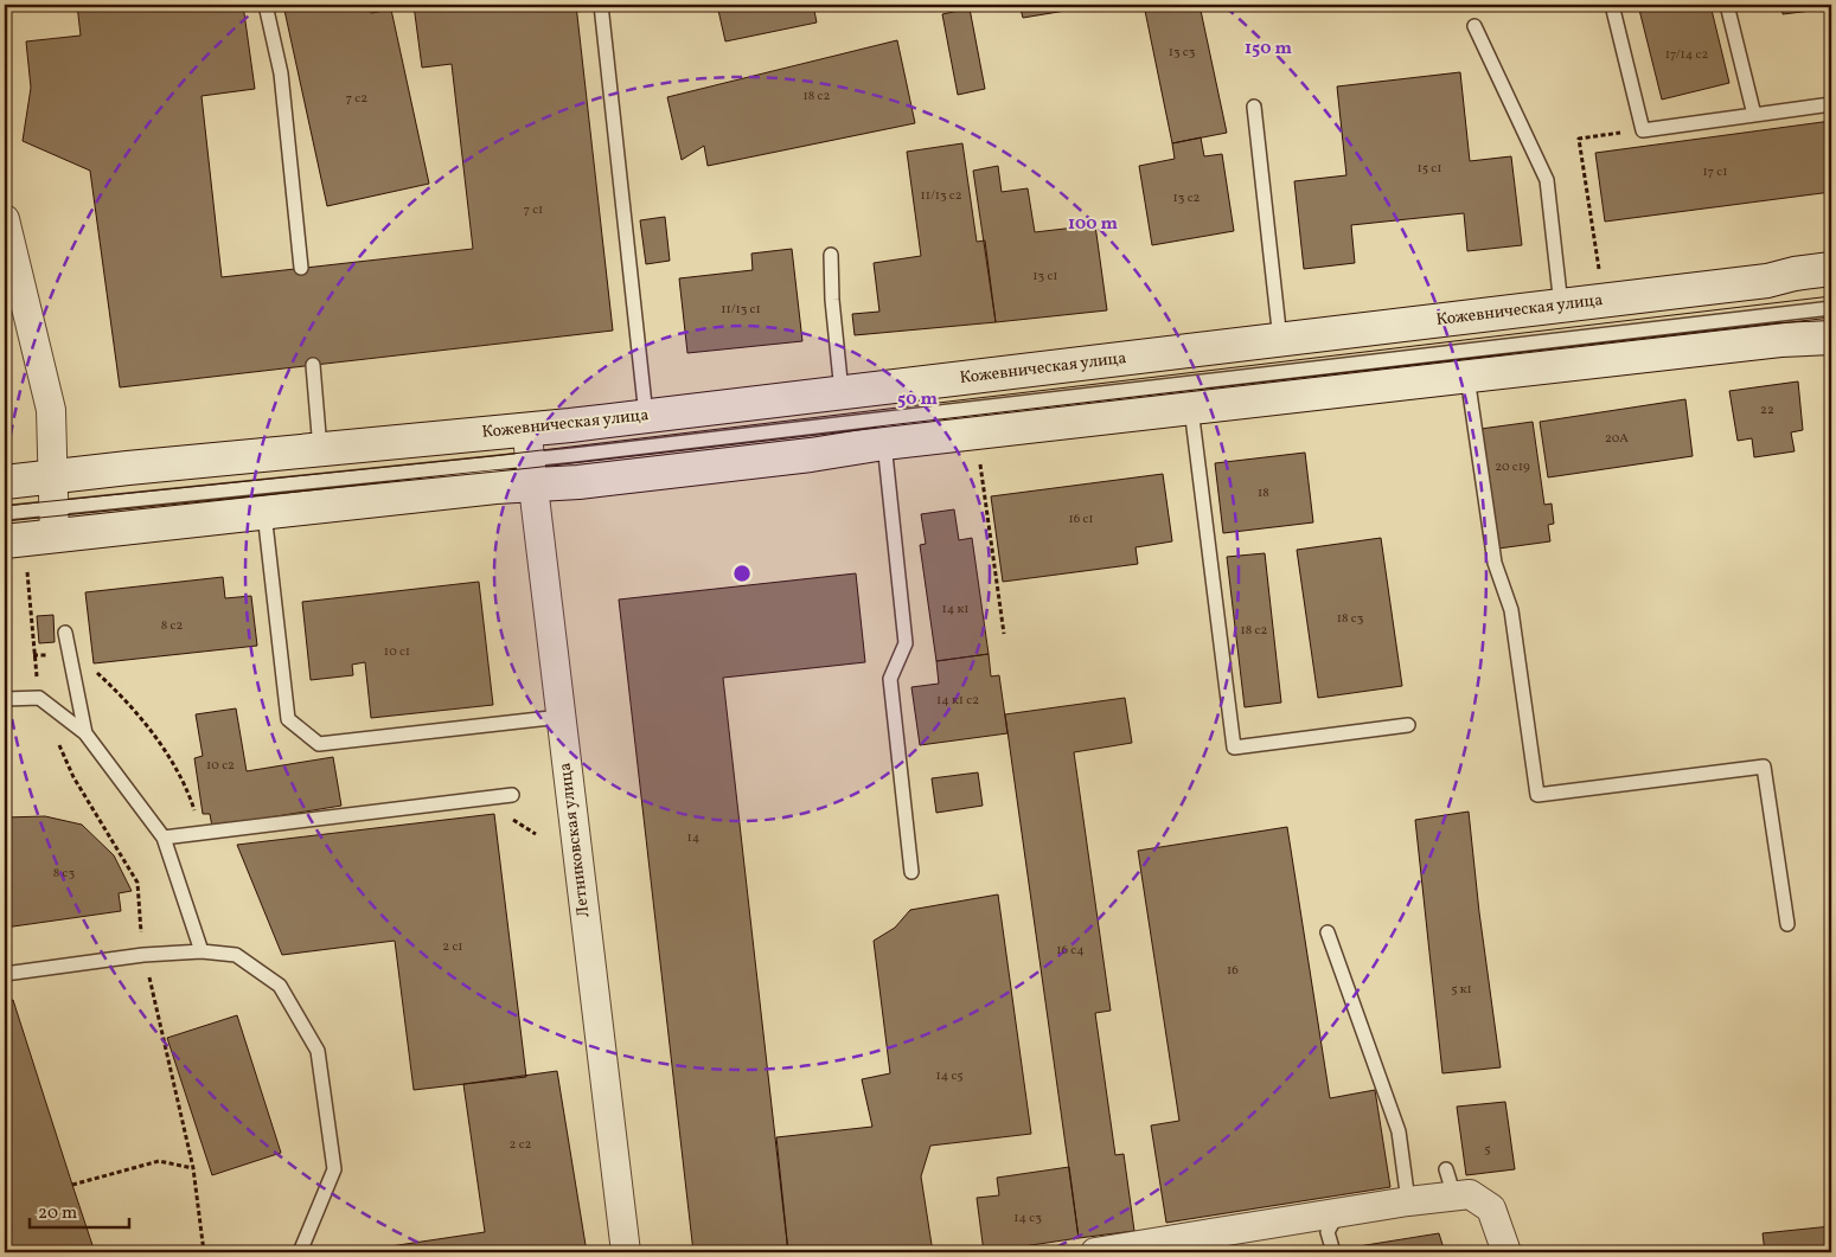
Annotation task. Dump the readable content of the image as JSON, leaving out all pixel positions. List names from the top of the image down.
{
  "streets": {
    "main road": ["Кожевническая улица"],
    "street": ["Летниковская улица"]
  },
  "crossings": [
    ["Кожевническая улица", "Летниковская улица"]
  ],
  "house_numbers": [
    "13 с3",
    "17/14 с2",
    "18 с2",
    "7 с2",
    "15 с1",
    "17 с1",
    "11/13 с2",
    "13 с2",
    "7 с1",
    "13 с1",
    "11/13 с1",
    "22",
    "20А",
    "20 с19",
    "18",
    "16 с1",
    "14 к1",
    "18 с3",
    "8 с2",
    "18 с2",
    "10 с1",
    "14 к1 с2",
    "10 с2",
    "14",
    "8 с3",
    "2 с1",
    "16 с4",
    "16",
    "5 к1",
    "14 с5",
    "2 с2",
    "5",
    "14 с3"
  ],
  "scale_bar": "20 m",
  "rings": ["150 m", "100 m", "50 m"]
}
